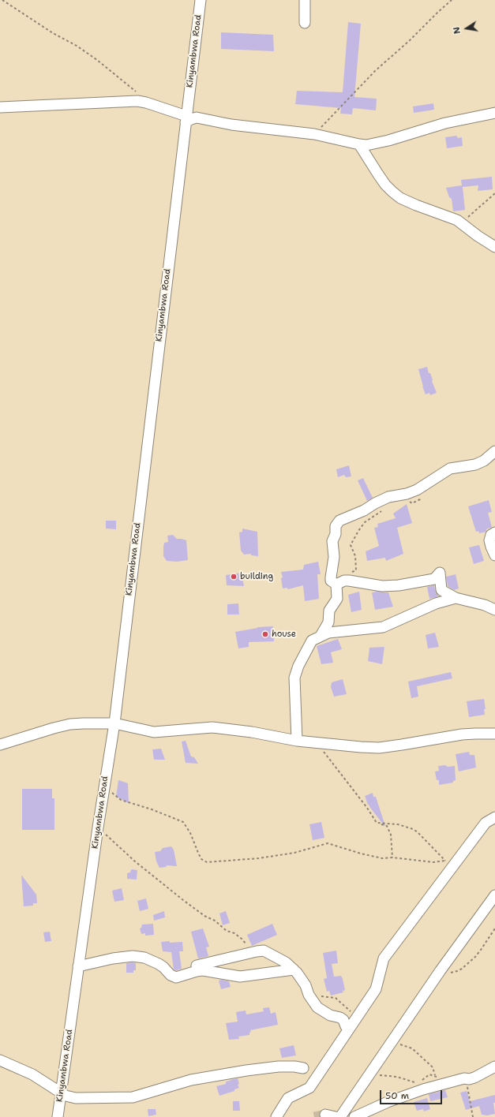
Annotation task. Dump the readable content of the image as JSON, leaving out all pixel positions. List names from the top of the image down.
{
  "streets": {
    "street": ["Kinyambwa Road"]
  },
  "places": ["building", "house"],
  "scale_bar": "50 m",
  "north": "left"
}
